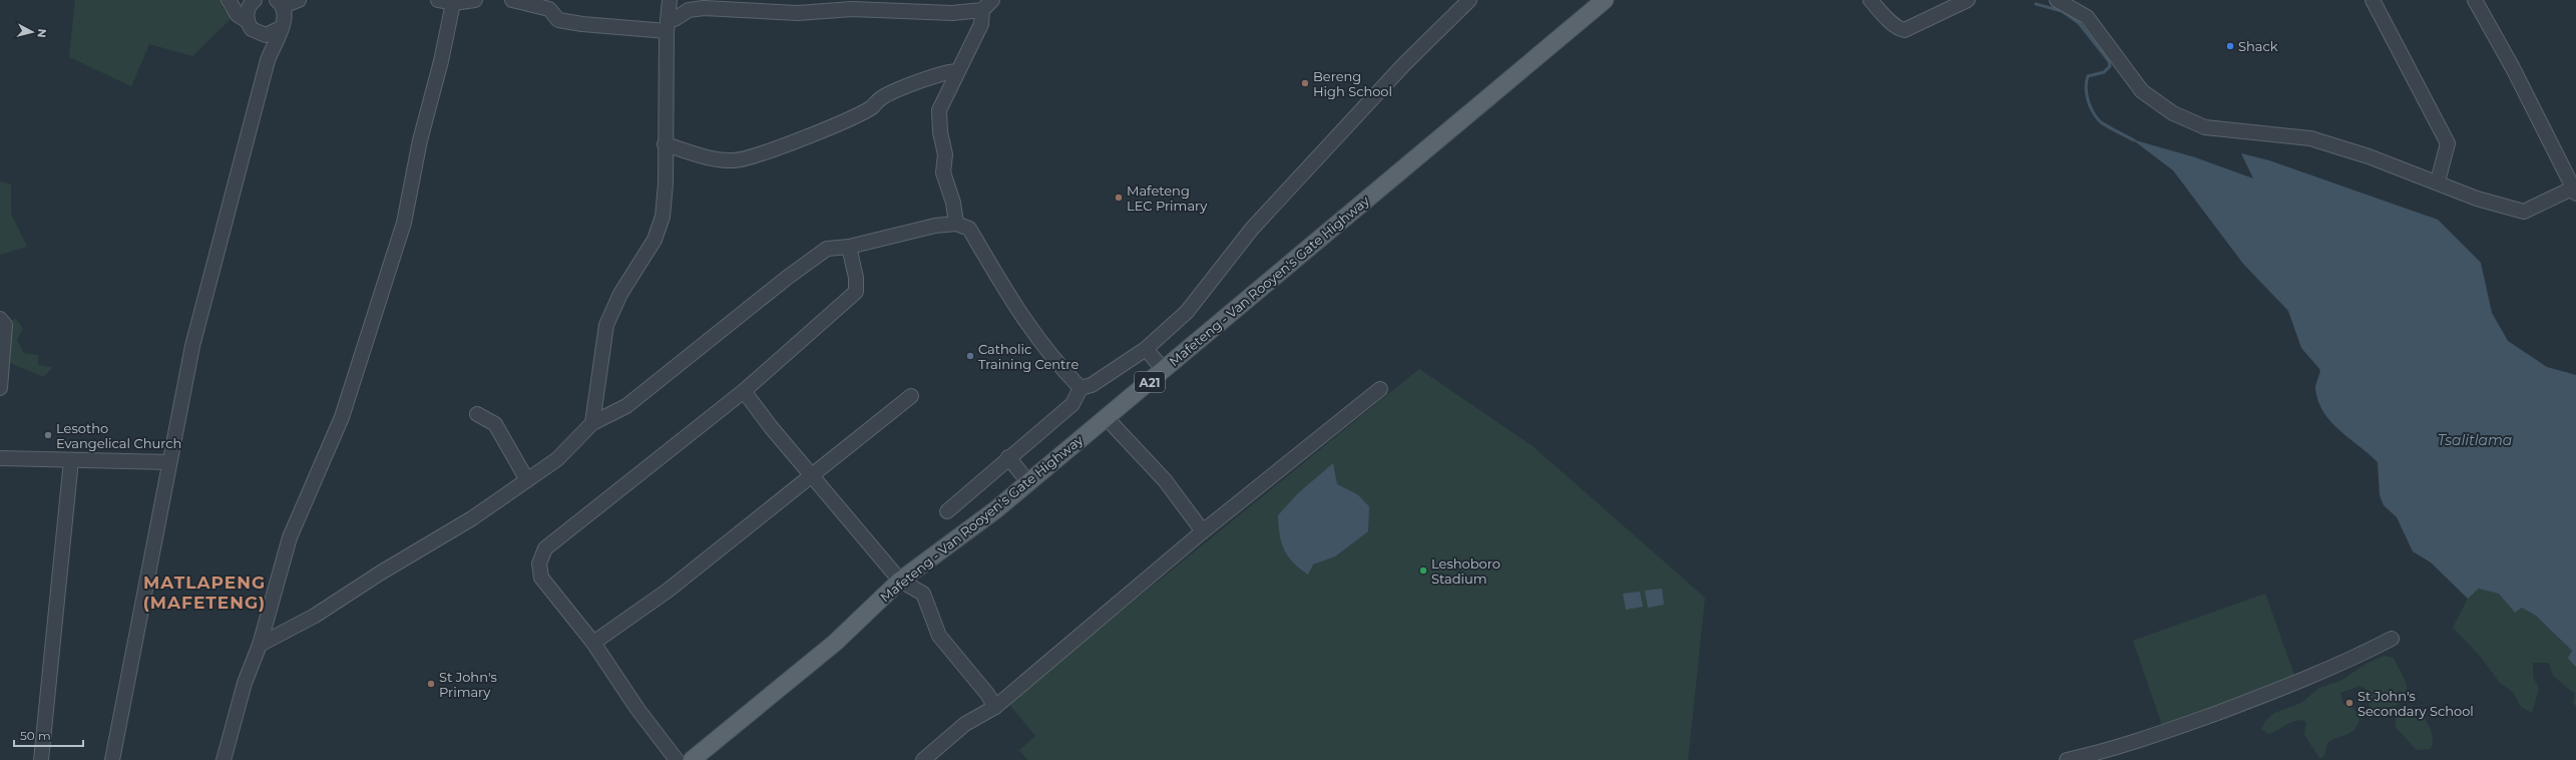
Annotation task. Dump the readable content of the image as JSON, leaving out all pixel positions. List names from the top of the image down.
{
  "streets": {
    "main road": ["Mafeteng - Van Rooyen's Gate Highway", "A21"]
  },
  "districts": ["MATLAPENG (MAFETENG)"],
  "water": ["Tsalitlama"],
  "places": [
    "Shack",
    "Bereng High School",
    "Mafeteng LEC Primary",
    "Catholic Training Centre",
    "Lesotho Evangelical Church",
    "Leshoboro Stadium",
    "St John's Primary",
    "St John's Secondary School"
  ],
  "scale_bar": "50 m",
  "north": "right"
}
